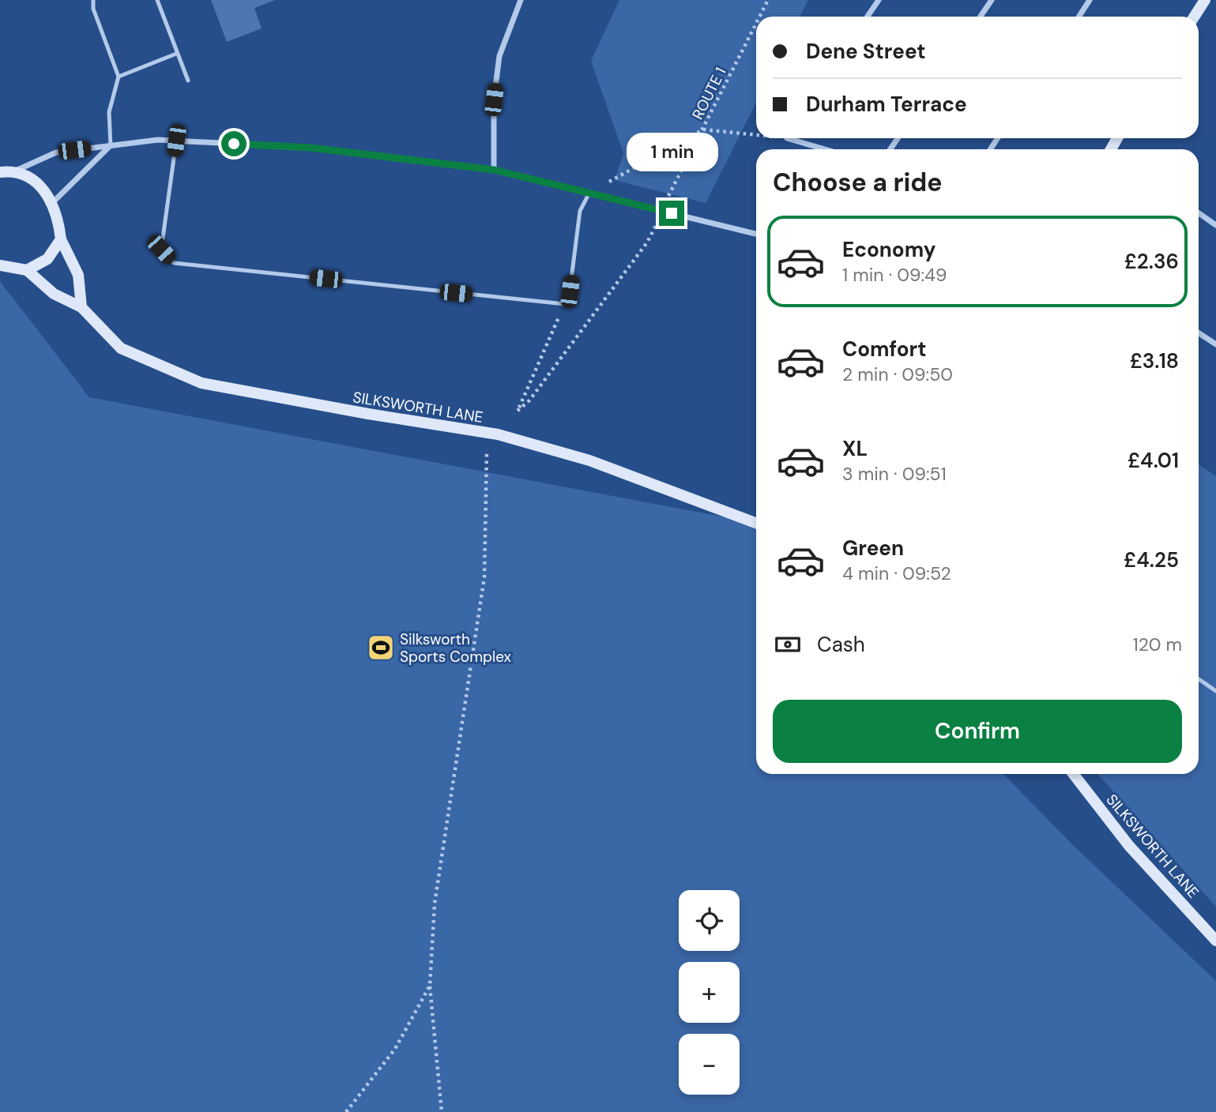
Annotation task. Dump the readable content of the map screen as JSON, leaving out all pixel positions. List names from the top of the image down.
{
  "streets": {
    "street": ["SILKSWORTH LANE"],
    "path": ["ROUTE 1"]
  },
  "places": {
    "sports": ["Silksworth Sports Complex"]
  },
  "page": {
    "banner": ["Dene Street", "Durham Terrace"],
    "bubble": "1 min",
    "heading": "Choose a ride",
    "list": [
      {
        "name": "Economy",
        "note": "1 min · 09:49",
        "value": "£2.36"
      },
      {
        "name": "Comfort",
        "note": "2 min · 09:50",
        "value": "£3.18"
      },
      {
        "name": "XL",
        "note": "3 min · 09:51",
        "value": "£4.01"
      },
      {
        "name": "Green",
        "note": "4 min · 09:52",
        "value": "£4.25"
      }
    ],
    "pay": ["Cash", "120 m"],
    "buttons": "Confirm",
    "map_buttons": ["+", "−"]
  }
}
